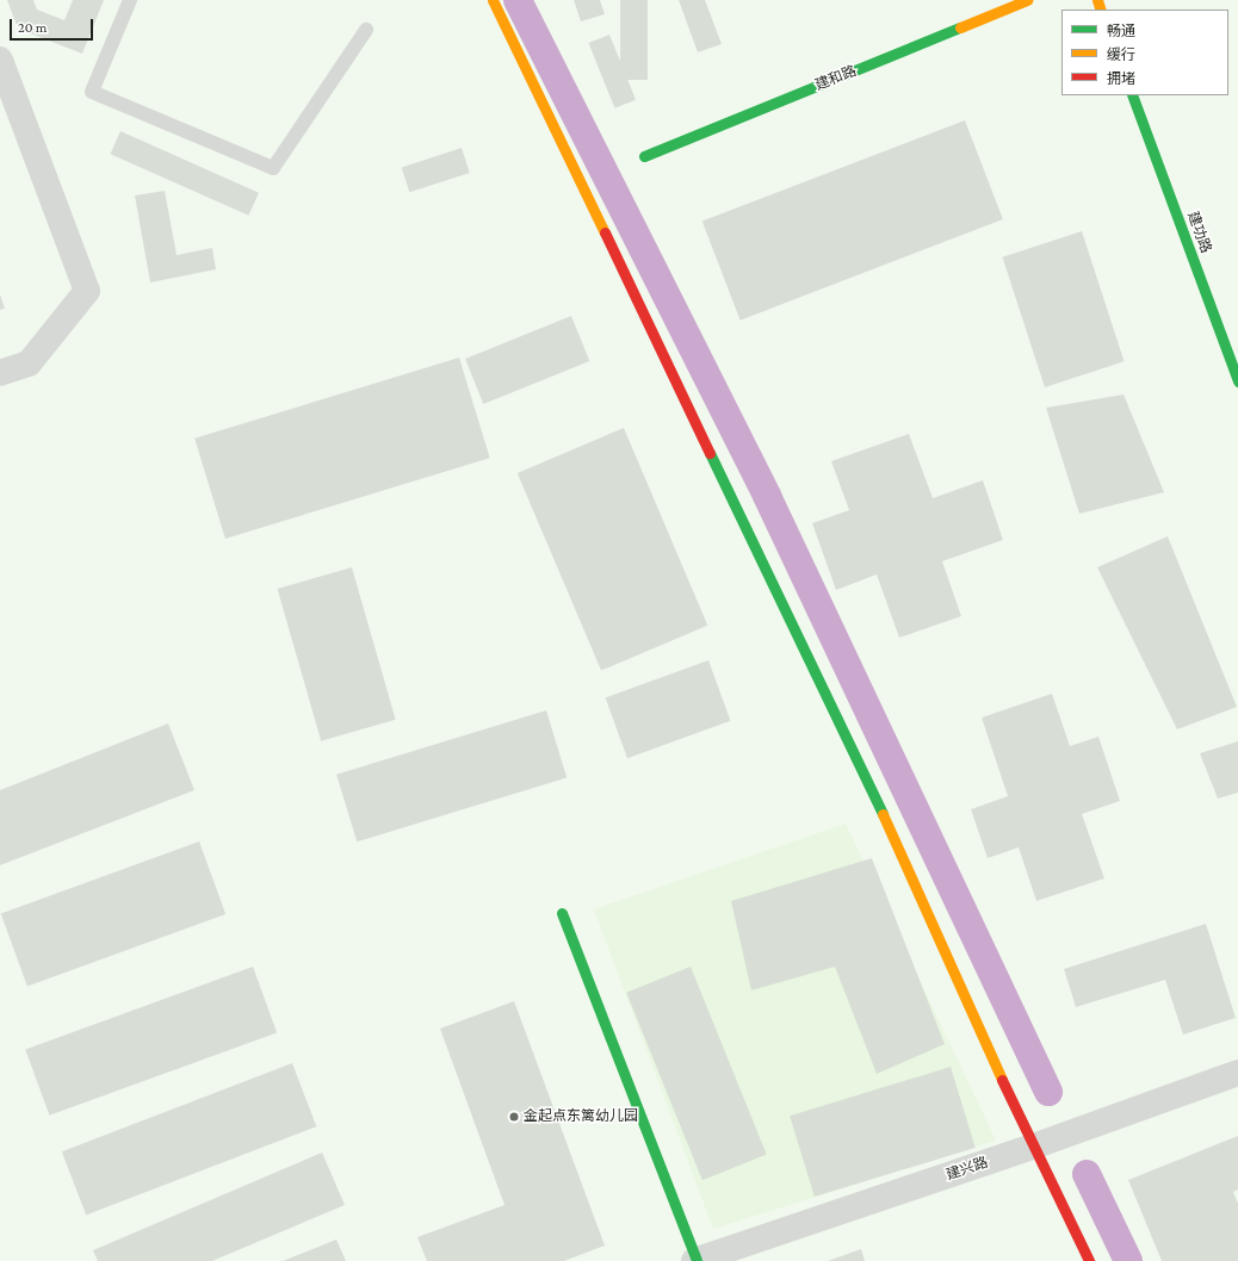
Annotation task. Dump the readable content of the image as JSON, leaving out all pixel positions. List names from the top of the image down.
{
  "streets": {
    "street": ["建和路", "建功路", "建兴路"]
  },
  "places": ["金起点东篱幼儿园"],
  "legend": ["畅通", "缓行", "拥堵"],
  "scale_bar": "20 m"
}
